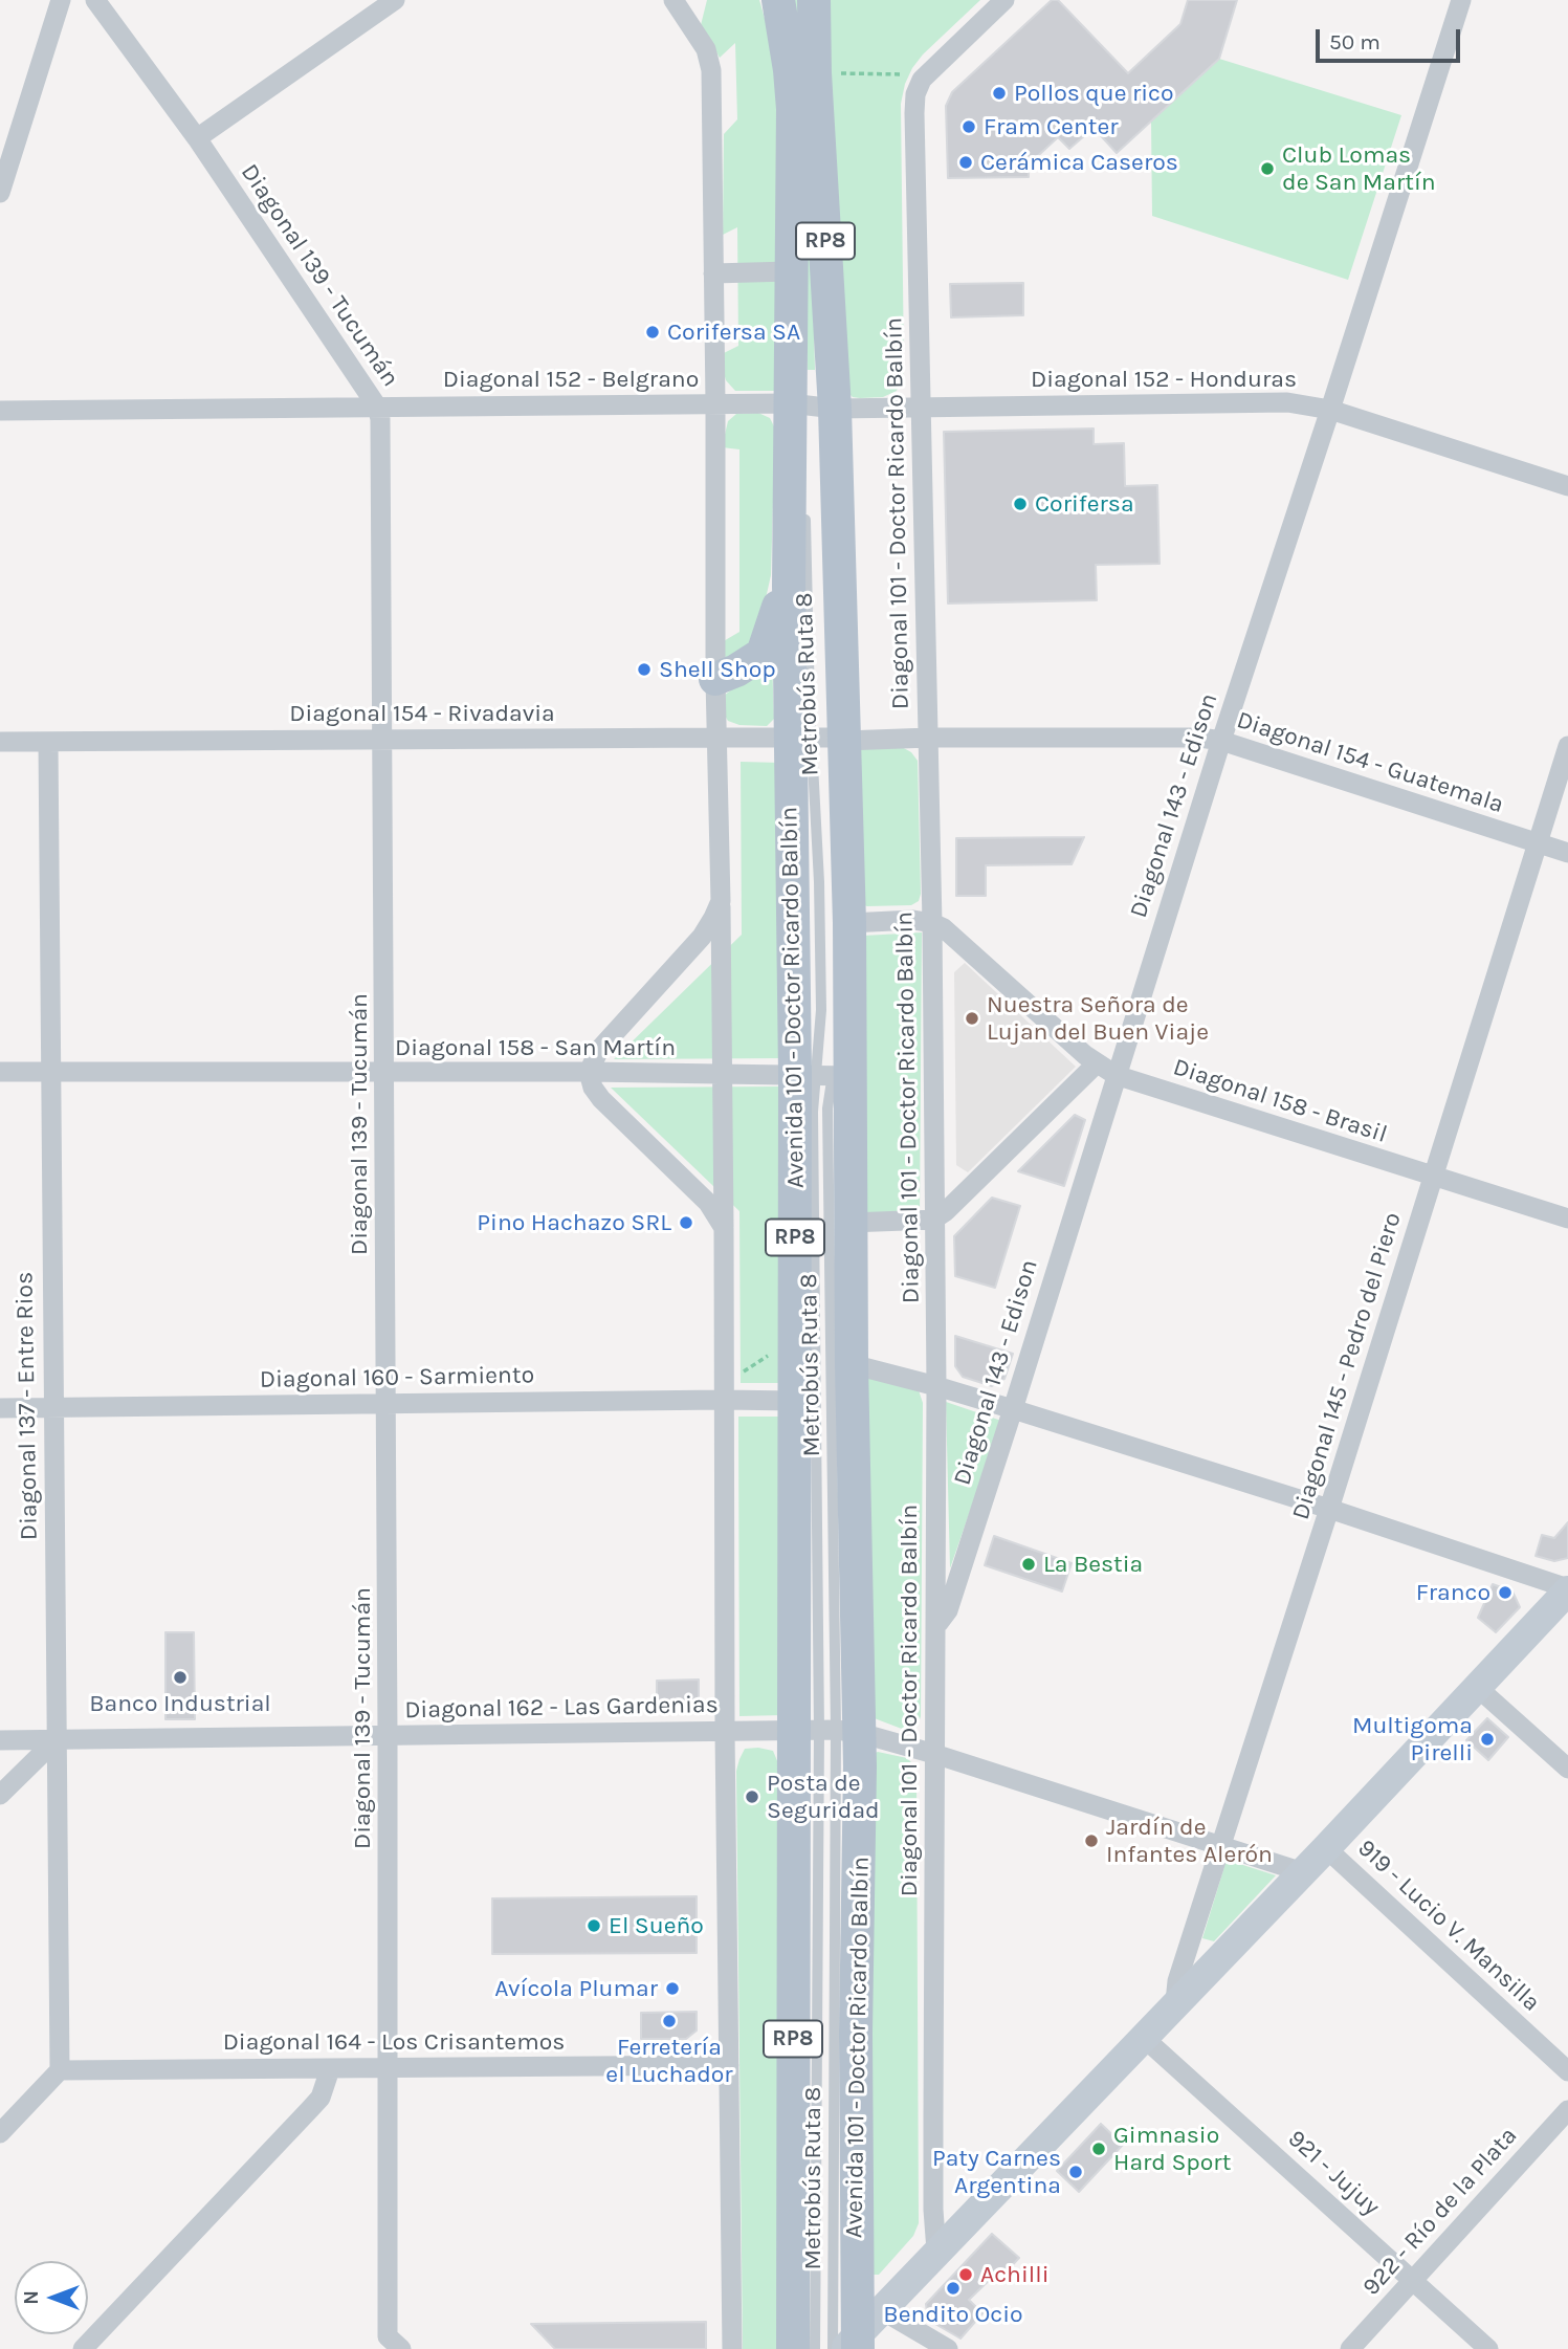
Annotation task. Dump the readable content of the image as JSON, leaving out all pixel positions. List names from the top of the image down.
{
  "streets": {
    "main road": ["RP8", "Avenida 101 - Doctor Ricardo Balbín"],
    "street": [
      "Diagonal 139 - Tucumán",
      "Diagonal 152 - Belgrano",
      "Diagonal 152 - Honduras",
      "Diagonal 101 - Doctor Ricardo Balbín",
      "Diagonal 154 - Rivadavia",
      "Diagonal 154 - Guatemala",
      "Diagonal 143 - Edison",
      "Diagonal 158 - San Martín",
      "Diagonal 158 - Brasil",
      "Diagonal 145 - Pedro del Piero",
      "Diagonal 160 - Sarmiento",
      "Diagonal 137 - Entre Rios",
      "Diagonal 162 - Las Gardenias",
      "919 - Lucio V. Mansilla",
      "Diagonal 164 - Los Crisantemos",
      "921 - Jujuy",
      "922 - Río de la Plata"
    ],
    "lane": ["Metrobús Ruta 8"]
  },
  "crossings": [
    ["Diagonal 139 - Tucumán", "Diagonal 152 - Belgrano"],
    ["Diagonal 139 - Tucumán", "Diagonal 154 - Rivadavia"],
    ["Diagonal 139 - Tucumán", "Diagonal 158 - San Martín"],
    ["Diagonal 139 - Tucumán", "Diagonal 160 - Sarmiento"],
    ["Diagonal 139 - Tucumán", "Diagonal 162 - Las Gardenias"],
    ["Diagonal 139 - Tucumán", "Diagonal 164 - Los Crisantemos"],
    ["Diagonal 152 - Belgrano", "Diagonal 152 - Honduras"],
    ["Diagonal 152 - Belgrano", "Avenida 101 - Doctor Ricardo Balbín"],
    ["Diagonal 152 - Honduras", "Diagonal 101 - Doctor Ricardo Balbín"],
    ["Diagonal 152 - Honduras", "Diagonal 143 - Edison"],
    ["Diagonal 152 - Honduras", "Avenida 101 - Doctor Ricardo Balbín"],
    ["Diagonal 101 - Doctor Ricardo Balbín", "Diagonal 154 - Guatemala"],
    ["Diagonal 101 - Doctor Ricardo Balbín", "Diagonal 143 - Edison"],
    ["Diagonal 101 - Doctor Ricardo Balbín", "Diagonal 158 - Brasil"],
    ["Diagonal 101 - Doctor Ricardo Balbín", "Diagonal 162 - Las Gardenias"],
    ["Metrobús Ruta 8", "Diagonal 154 - Rivadavia"],
    ["Metrobús Ruta 8", "Diagonal 154 - Guatemala"],
    ["Metrobús Ruta 8", "Avenida 101 - Doctor Ricardo Balbín"],
    ["Metrobús Ruta 8", "Diagonal 158 - San Martín"],
    ["Metrobús Ruta 8", "Diagonal 162 - Las Gardenias"],
    ["Diagonal 154 - Rivadavia", "Diagonal 154 - Guatemala"],
    ["Diagonal 154 - Rivadavia", "Avenida 101 - Doctor Ricardo Balbín"],
    ["Diagonal 154 - Rivadavia", "Diagonal 137 - Entre Rios"],
    ["Diagonal 154 - Guatemala", "Diagonal 143 - Edison"],
    ["Diagonal 154 - Guatemala", "Avenida 101 - Doctor Ricardo Balbín"],
    ["Diagonal 154 - Guatemala", "Diagonal 145 - Pedro del Piero"],
    ["Diagonal 143 - Edison", "Diagonal 158 - Brasil"],
    ["Avenida 101 - Doctor Ricardo Balbín", "Diagonal 158 - San Martín"],
    ["Avenida 101 - Doctor Ricardo Balbín", "Diagonal 158 - Brasil"],
    ["Avenida 101 - Doctor Ricardo Balbín", "Diagonal 160 - Sarmiento"],
    ["Avenida 101 - Doctor Ricardo Balbín", "Diagonal 162 - Las Gardenias"],
    ["Diagonal 158 - San Martín", "Diagonal 137 - Entre Rios"],
    ["Diagonal 158 - Brasil", "Diagonal 145 - Pedro del Piero"],
    ["Diagonal 145 - Pedro del Piero", "Diagonal 162 - Las Gardenias"],
    ["Diagonal 160 - Sarmiento", "Diagonal 137 - Entre Rios"],
    ["Diagonal 137 - Entre Rios", "Diagonal 162 - Las Gardenias"],
    ["Diagonal 137 - Entre Rios", "Diagonal 164 - Los Crisantemos"],
    ["921 - Jujuy", "922 - Río de la Plata"]
  ],
  "places": [
    "Pollos que rico",
    "Fram Center",
    "Cerámica Caseros",
    "Club Lomas de San Martín",
    "Corifersa SA",
    "Corifersa",
    "Shell Shop",
    "Nuestra Señora de Lujan del Buen Viaje",
    "Pino Hachazo SRL",
    "La Bestia",
    "Franco",
    "Banco Industrial",
    "Multigoma Pirelli",
    "Posta de Seguridad",
    "Jardín de Infantes Alerón",
    "El Sueño",
    "Avícola Plumar",
    "Ferretería el Luchador",
    "Gimnasio Hard Sport",
    "Paty Carnes Argentina",
    "Achilli",
    "Bendito Ocio"
  ],
  "scale_bar": "50 m",
  "north": "left"
}
